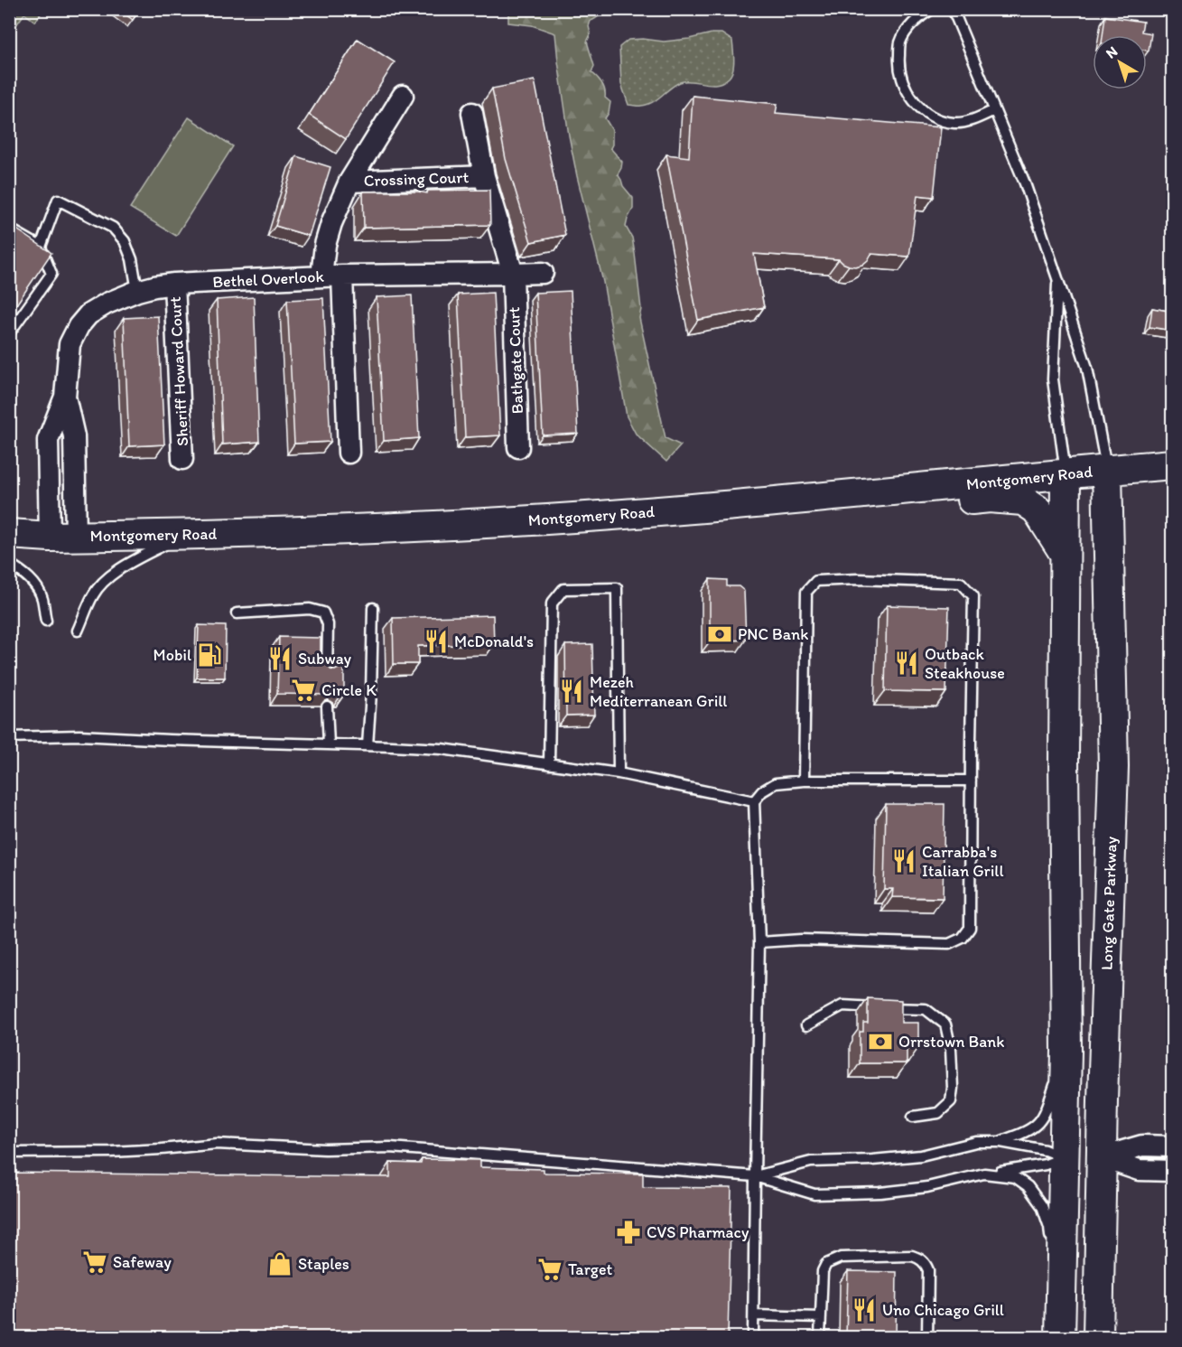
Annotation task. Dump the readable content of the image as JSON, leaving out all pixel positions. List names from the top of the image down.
{
  "streets": {
    "street": [
      "Crossing Court",
      "Bethel Overlook",
      "Bathgate Court",
      "Sheriff Howard Court",
      "Montgomery Road",
      "Long Gate Parkway"
    ]
  },
  "crossings": [
    ["Crossing Court", "Bethel Overlook"],
    ["Crossing Court", "Bathgate Court"],
    ["Bethel Overlook", "Bathgate Court"],
    ["Bethel Overlook", "Sheriff Howard Court"],
    ["Bethel Overlook", "Montgomery Road"],
    ["Montgomery Road", "Long Gate Parkway"]
  ],
  "places": {
    "bank": ["PNC Bank", "Orrstown Bank"],
    "restaurant": [
      "McDonald's",
      "Subway",
      "Outback Steakhouse",
      "Mezeh Mediterranean Grill",
      "Carrabba's Italian Grill",
      "Uno Chicago Grill"
    ],
    "fuel station": ["Mobil"],
    "supermarket": ["Circle K", "Safeway", "Target"],
    "pharmacy": ["CVS Pharmacy"],
    "shop": ["Staples"]
  },
  "north": "top left"
}
